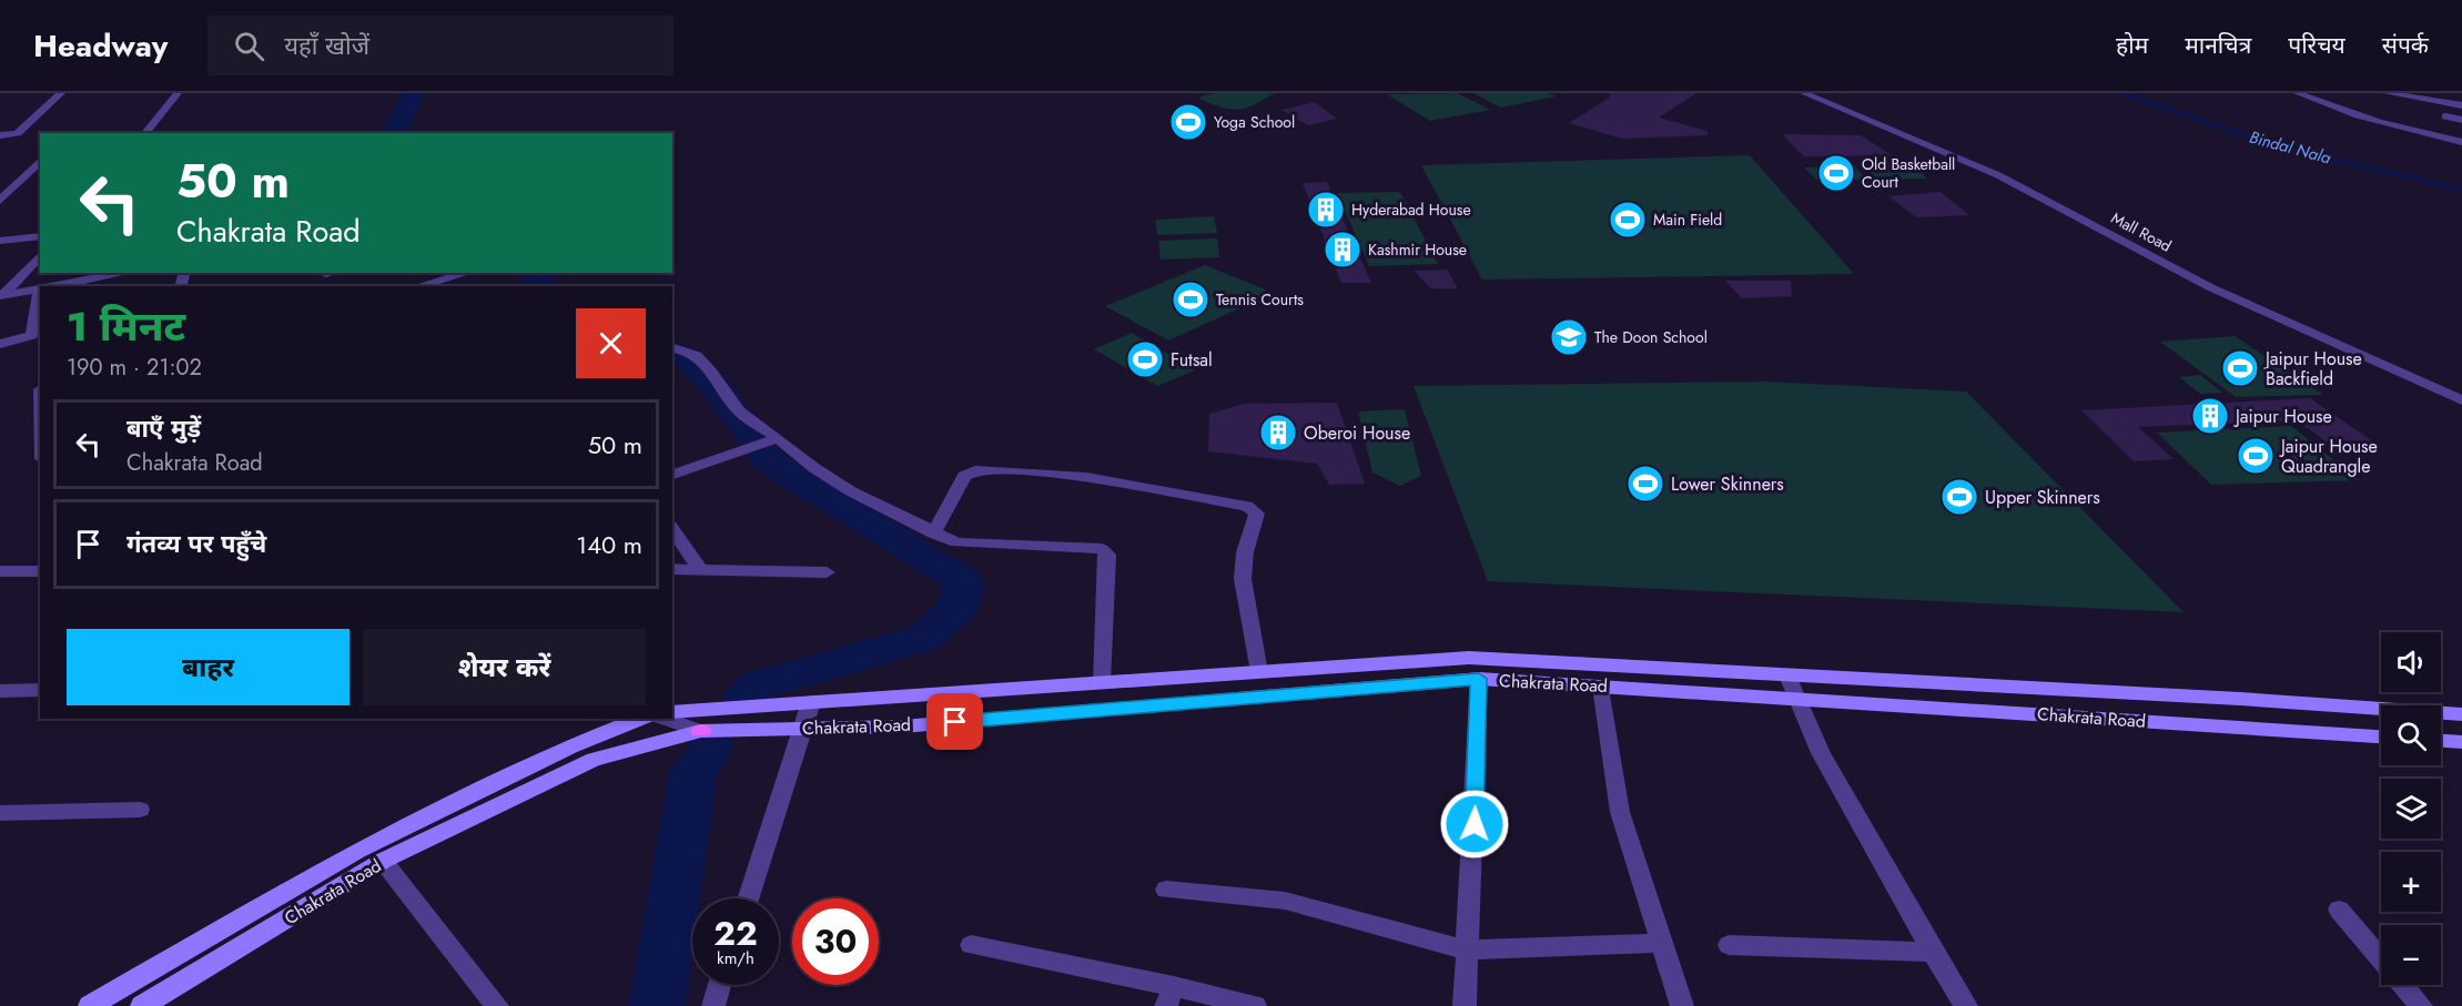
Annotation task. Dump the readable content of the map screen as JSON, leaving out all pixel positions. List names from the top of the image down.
{
  "streets": {
    "main road": ["Chakrata Road"],
    "street": ["Mall Road"]
  },
  "water": ["Bindal Nala"],
  "places": {
    "sports": [
      "Yoga School",
      "Old Basketball Court",
      "Main Field",
      "Tennis Courts",
      "Futsal",
      "Jaipur House Backfield",
      "Jaipur House Quadrangle",
      "Lower Skinners",
      "Upper Skinners"
    ],
    "building": [
      "Hyderabad House",
      "Kashmir House",
      "Jaipur House",
      "Oberoi House"
    ],
    "school or university": ["The Doon School"]
  },
  "page": {
    "header": "Headway",
    "search": "यहाँ खोजें",
    "nav": [
      "होम",
      "मानचित्र",
      "परिचय",
      "संपर्क"
    ],
    "turn": ["50 m", "Chakrata Road"],
    "heading": ["1 मिनट", "190 m · 21:02"],
    "list": [
      {
        "name": "बाएँ मुड़ें",
        "note": "Chakrata Road",
        "value": "50 m"
      },
      {
        "name": "गंतव्य पर पहुँचे",
        "value": "140 m"
      }
    ],
    "buttons": ["बाहर", "शेयर करें"],
    "map_buttons": ["+", "−"],
    "speed": "22 km/h",
    "limit": "30"
  }
}
